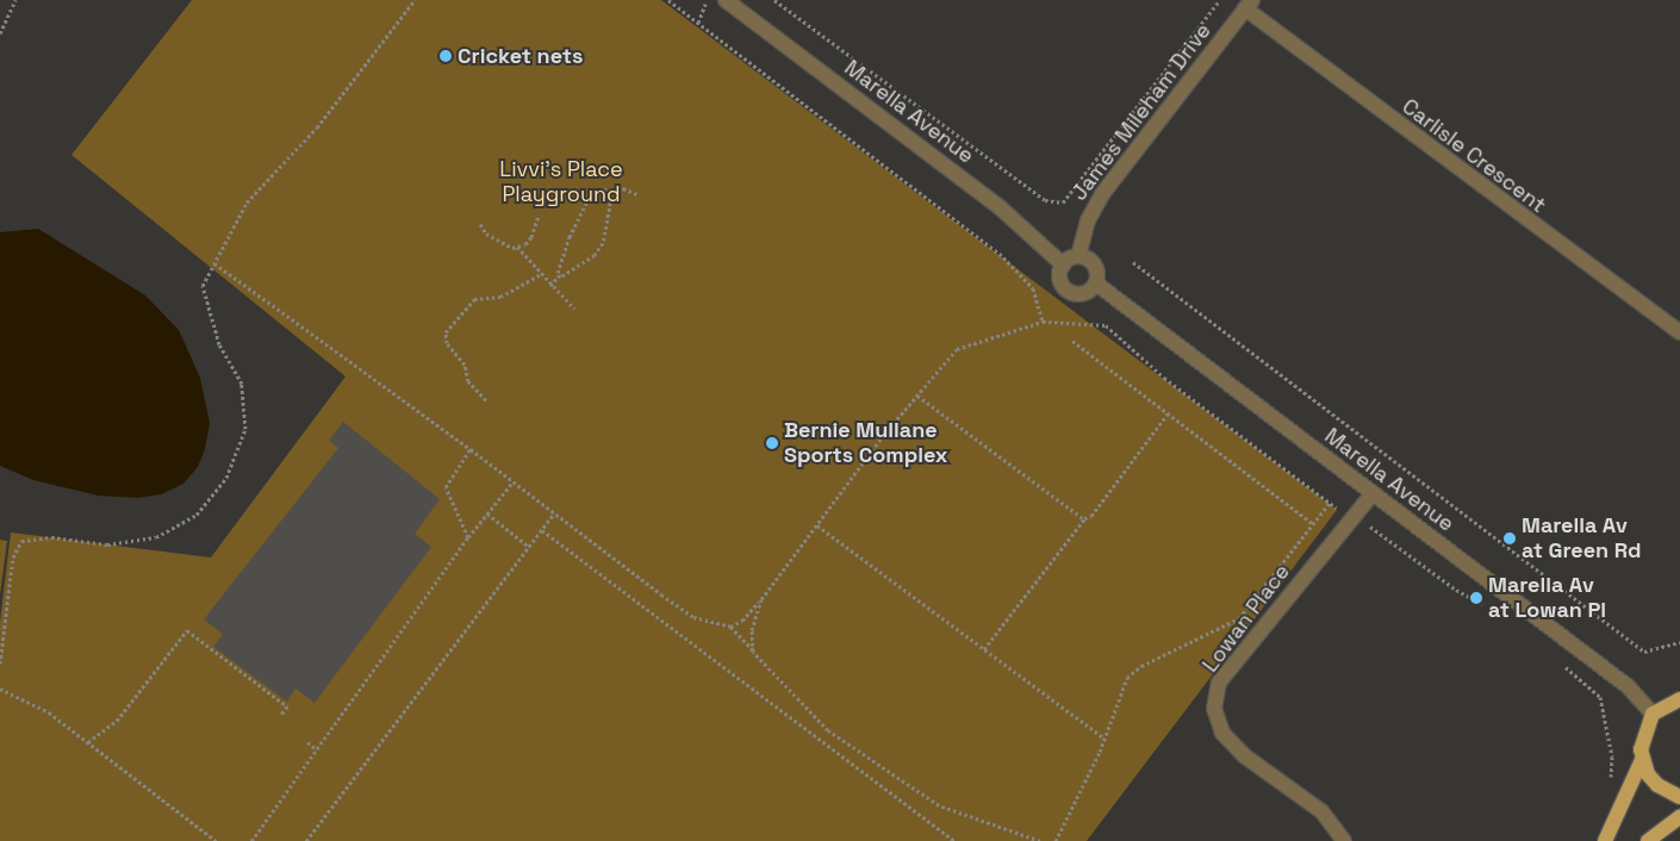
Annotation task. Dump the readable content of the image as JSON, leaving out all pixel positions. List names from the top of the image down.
{
  "streets": {
    "street": [
      "Marella Avenue",
      "James Mileham Drive",
      "Carlisle Crescent",
      "Lowan Place"
    ]
  },
  "crossings": [
    ["Marella Avenue", "James Mileham Drive"],
    ["Marella Avenue", "Lowan Place"],
    ["James Mileham Drive", "Carlisle Crescent"]
  ],
  "parks": ["Livvi's Place Playground"],
  "places": [
    "Cricket nets",
    "Bernie Mullane Sports Complex",
    "Marella Av at Green Rd",
    "Marella Av at Lowan Pl"
  ]
}
